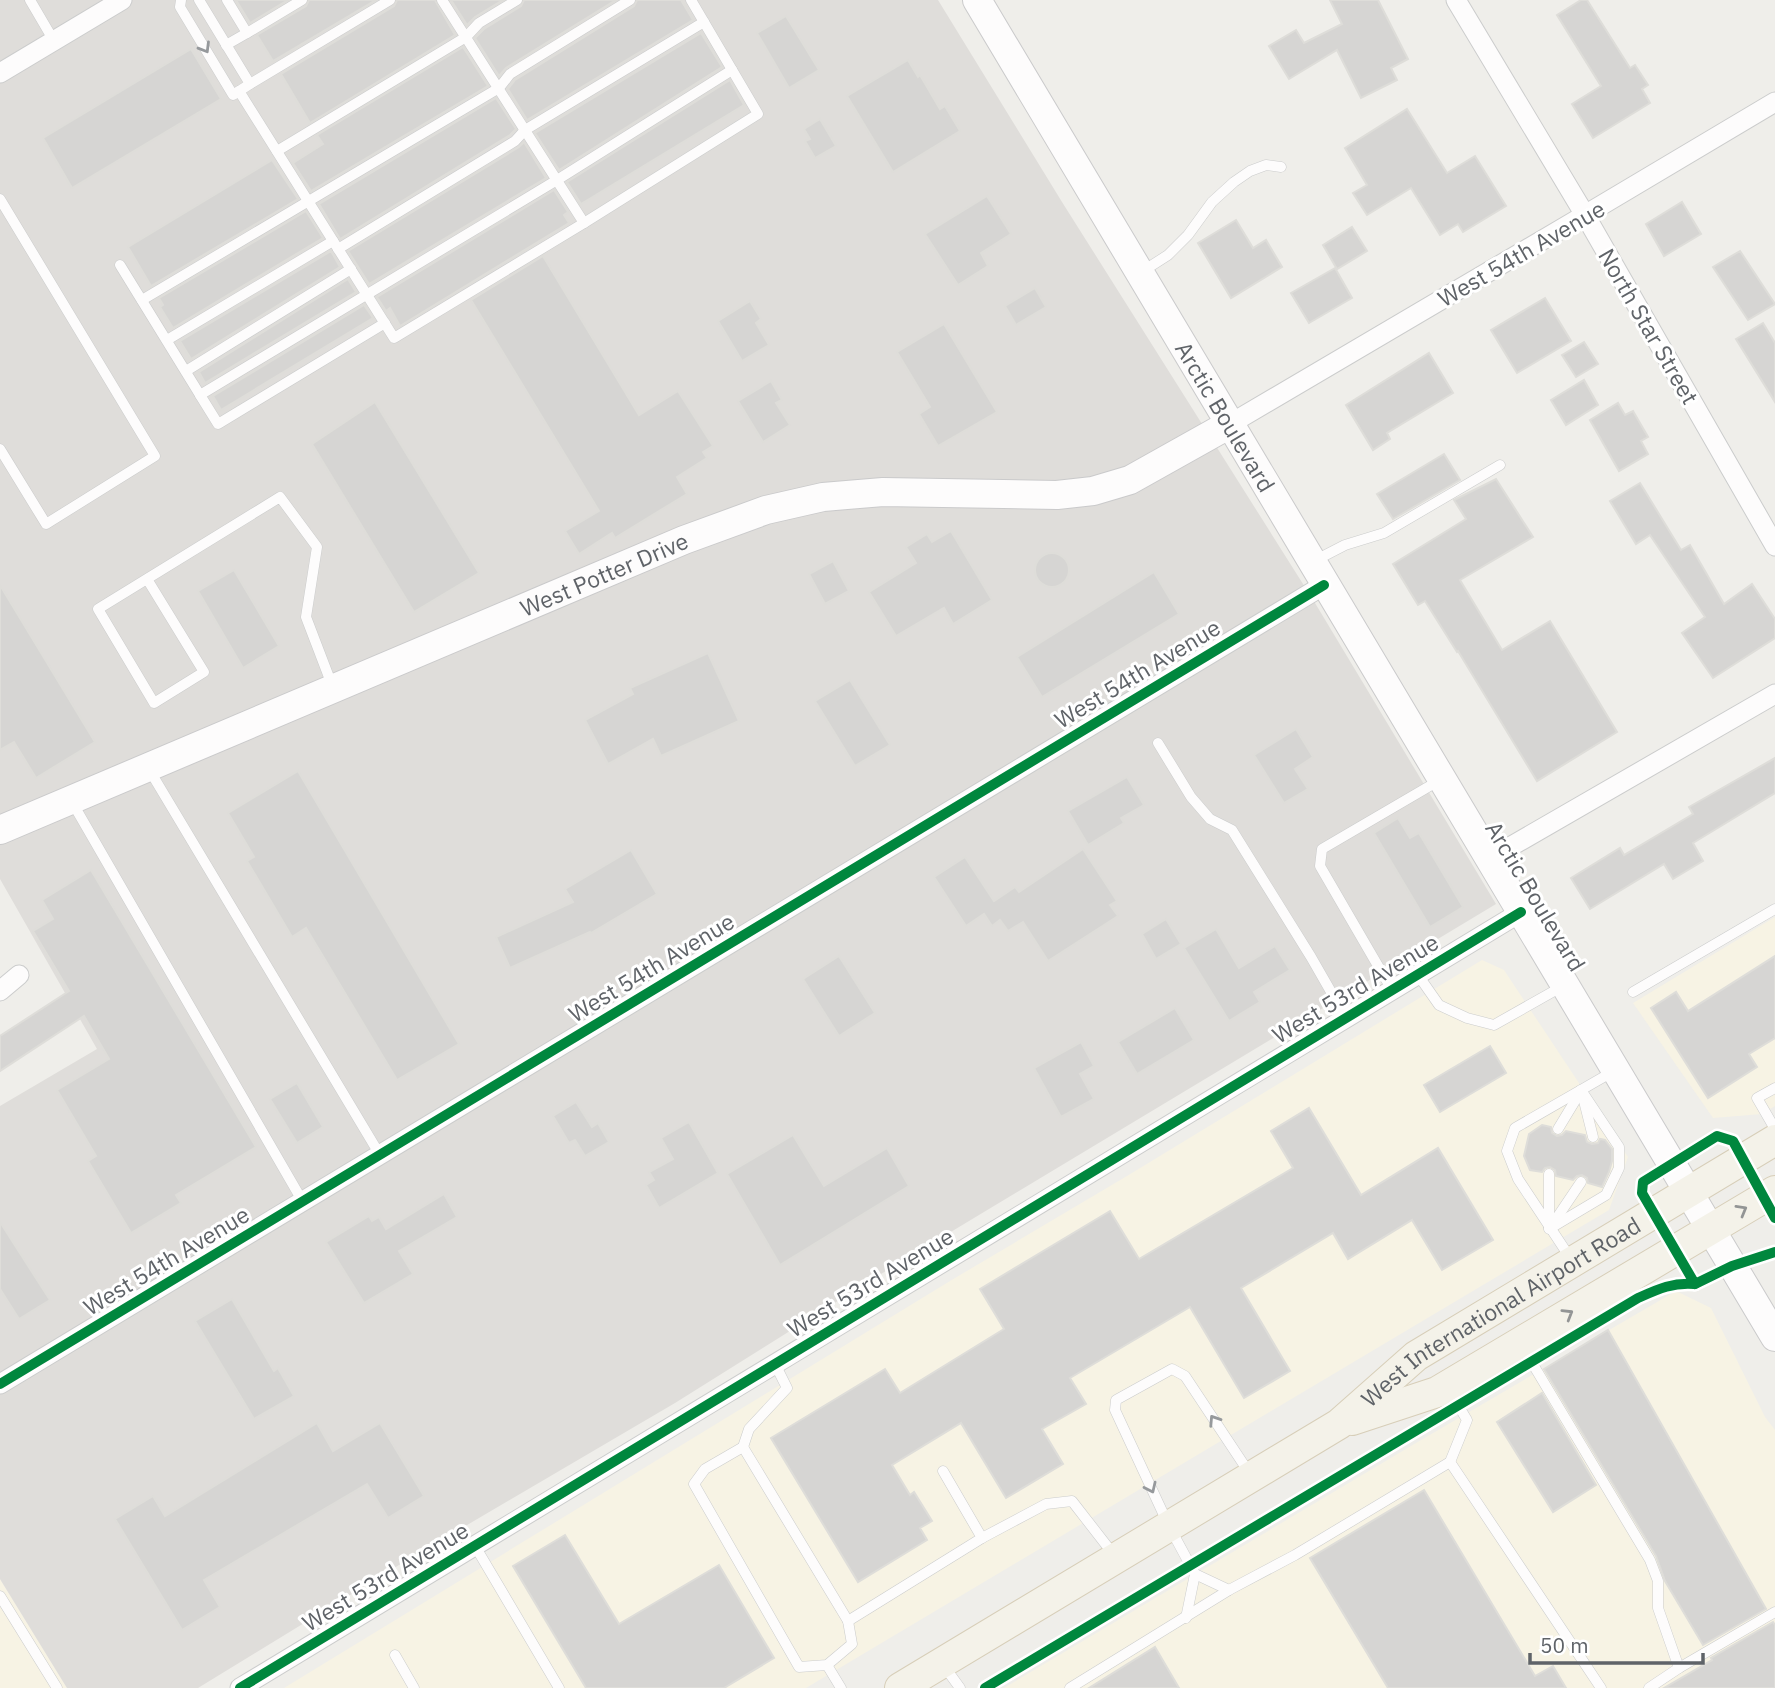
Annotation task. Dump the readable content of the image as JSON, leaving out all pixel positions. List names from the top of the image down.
{
  "streets": {
    "main road": ["Arctic Boulevard", "West Potter Drive", "West International Airport Road"],
    "street": ["West 54th Avenue", "North Star Street", "West 53rd Avenue"]
  },
  "crossings": [
    ["West 54th Avenue", "North Star Street"],
    ["West 54th Avenue", "Arctic Boulevard"],
    ["West 54th Avenue", "West Potter Drive"],
    ["Arctic Boulevard", "West Potter Drive"],
    ["Arctic Boulevard", "West 53rd Avenue"],
    ["Arctic Boulevard", "West International Airport Road"]
  ],
  "scale_bar": "50 m"
}
